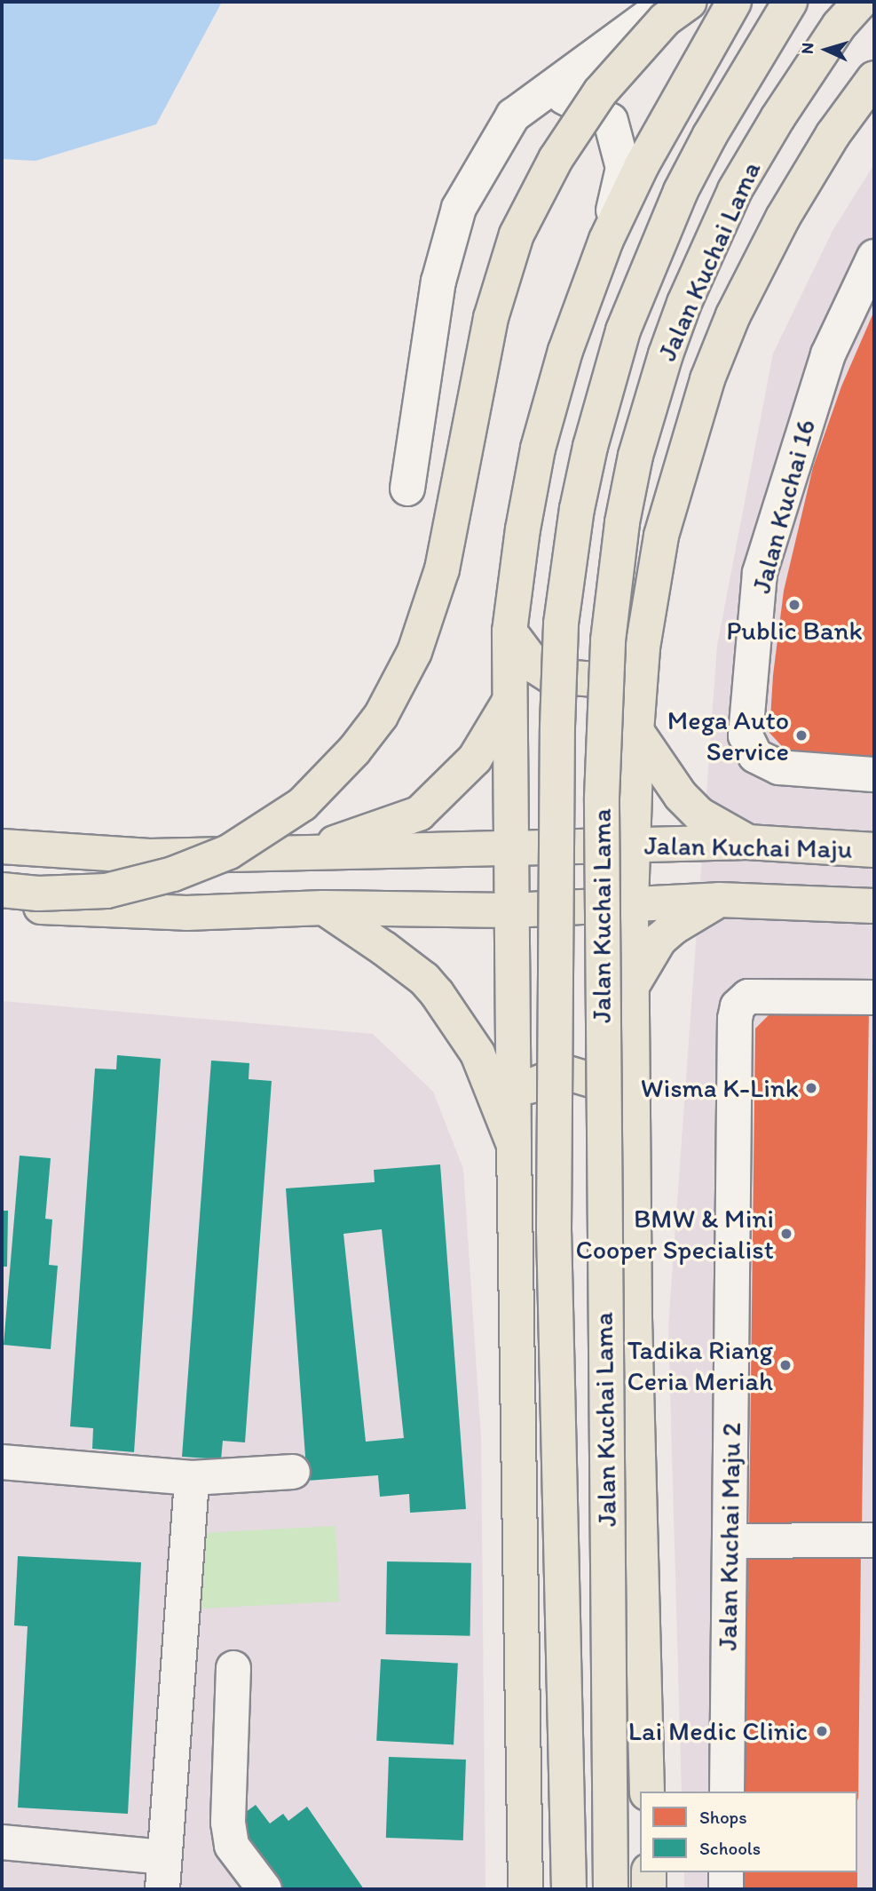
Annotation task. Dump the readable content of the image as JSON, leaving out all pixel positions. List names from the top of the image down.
{
  "streets": {
    "main road": ["Jalan Kuchai Lama", "Jalan Kuchai Maju"],
    "street": ["Jalan Kuchai 16", "Jalan Kuchai Maju 2"]
  },
  "places": [
    "Public Bank",
    "Mega Auto Service",
    "Wisma K-Link",
    "BMW & Mini Cooper Specialist",
    "Tadika Riang Ceria Meriah",
    "Lai Medic Clinic"
  ],
  "legend": ["Shops", "Schools"],
  "north": "left"
}
